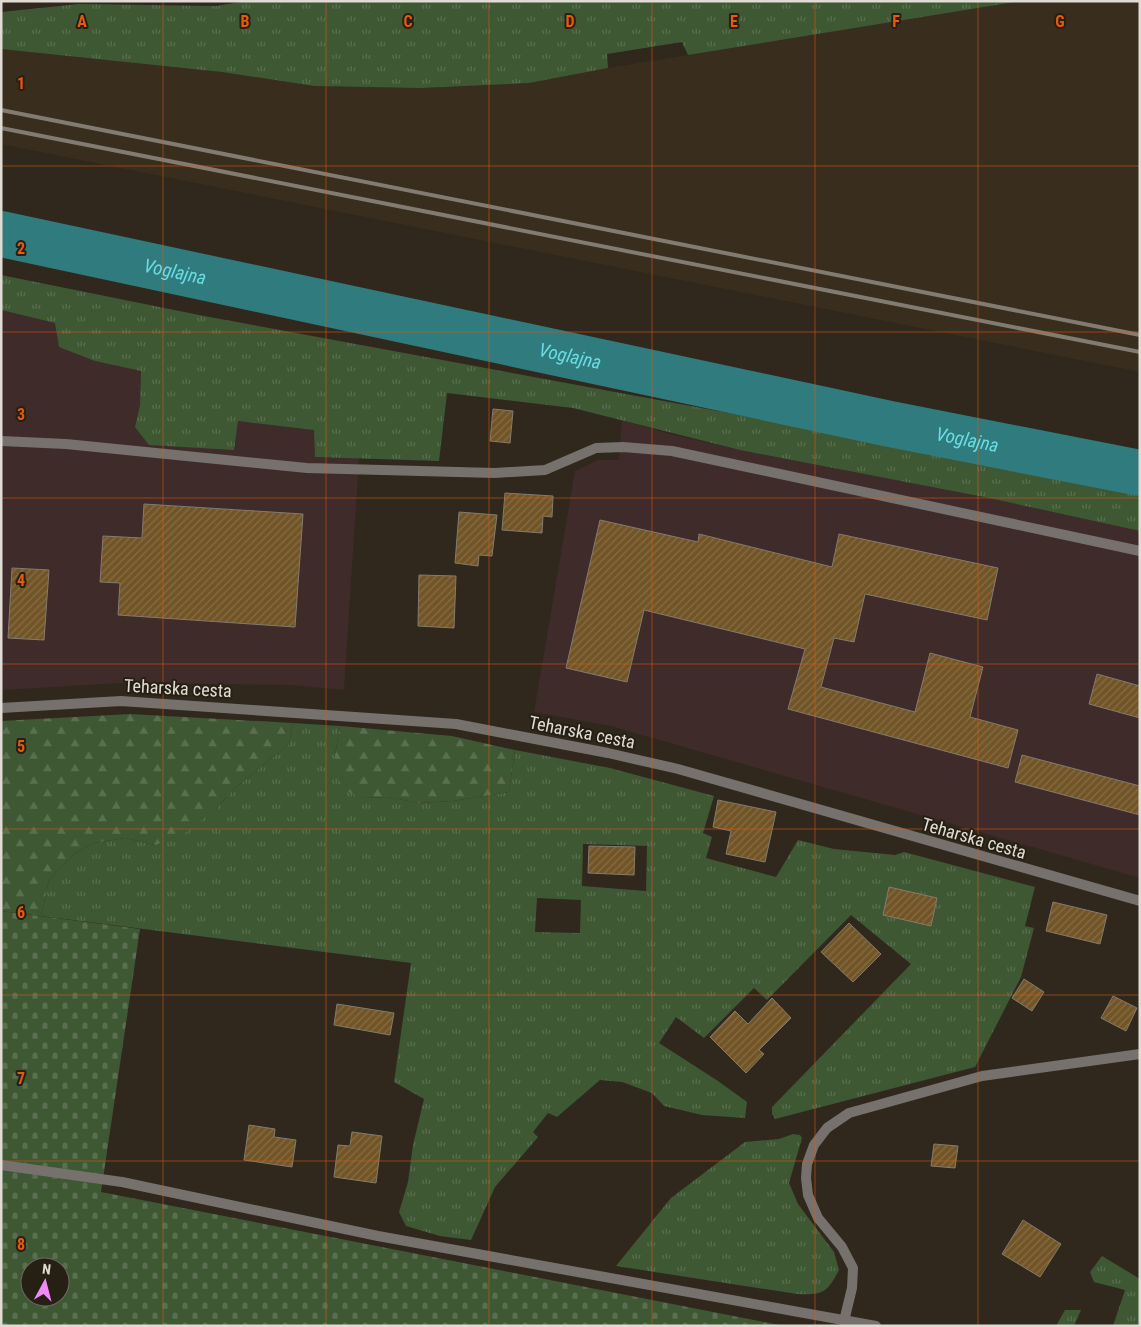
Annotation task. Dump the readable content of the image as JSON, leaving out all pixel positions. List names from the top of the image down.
{
  "streets": {
    "street": ["Teharska cesta"]
  },
  "water": ["Voglajna"],
  "north": "top",
  "grid": {
    "columns": [
      "A",
      "B",
      "C",
      "D",
      "E",
      "F",
      "G"
    ],
    "rows": [
      "1",
      "2",
      "3",
      "4",
      "5",
      "6",
      "7",
      "8"
    ]
  }
}
